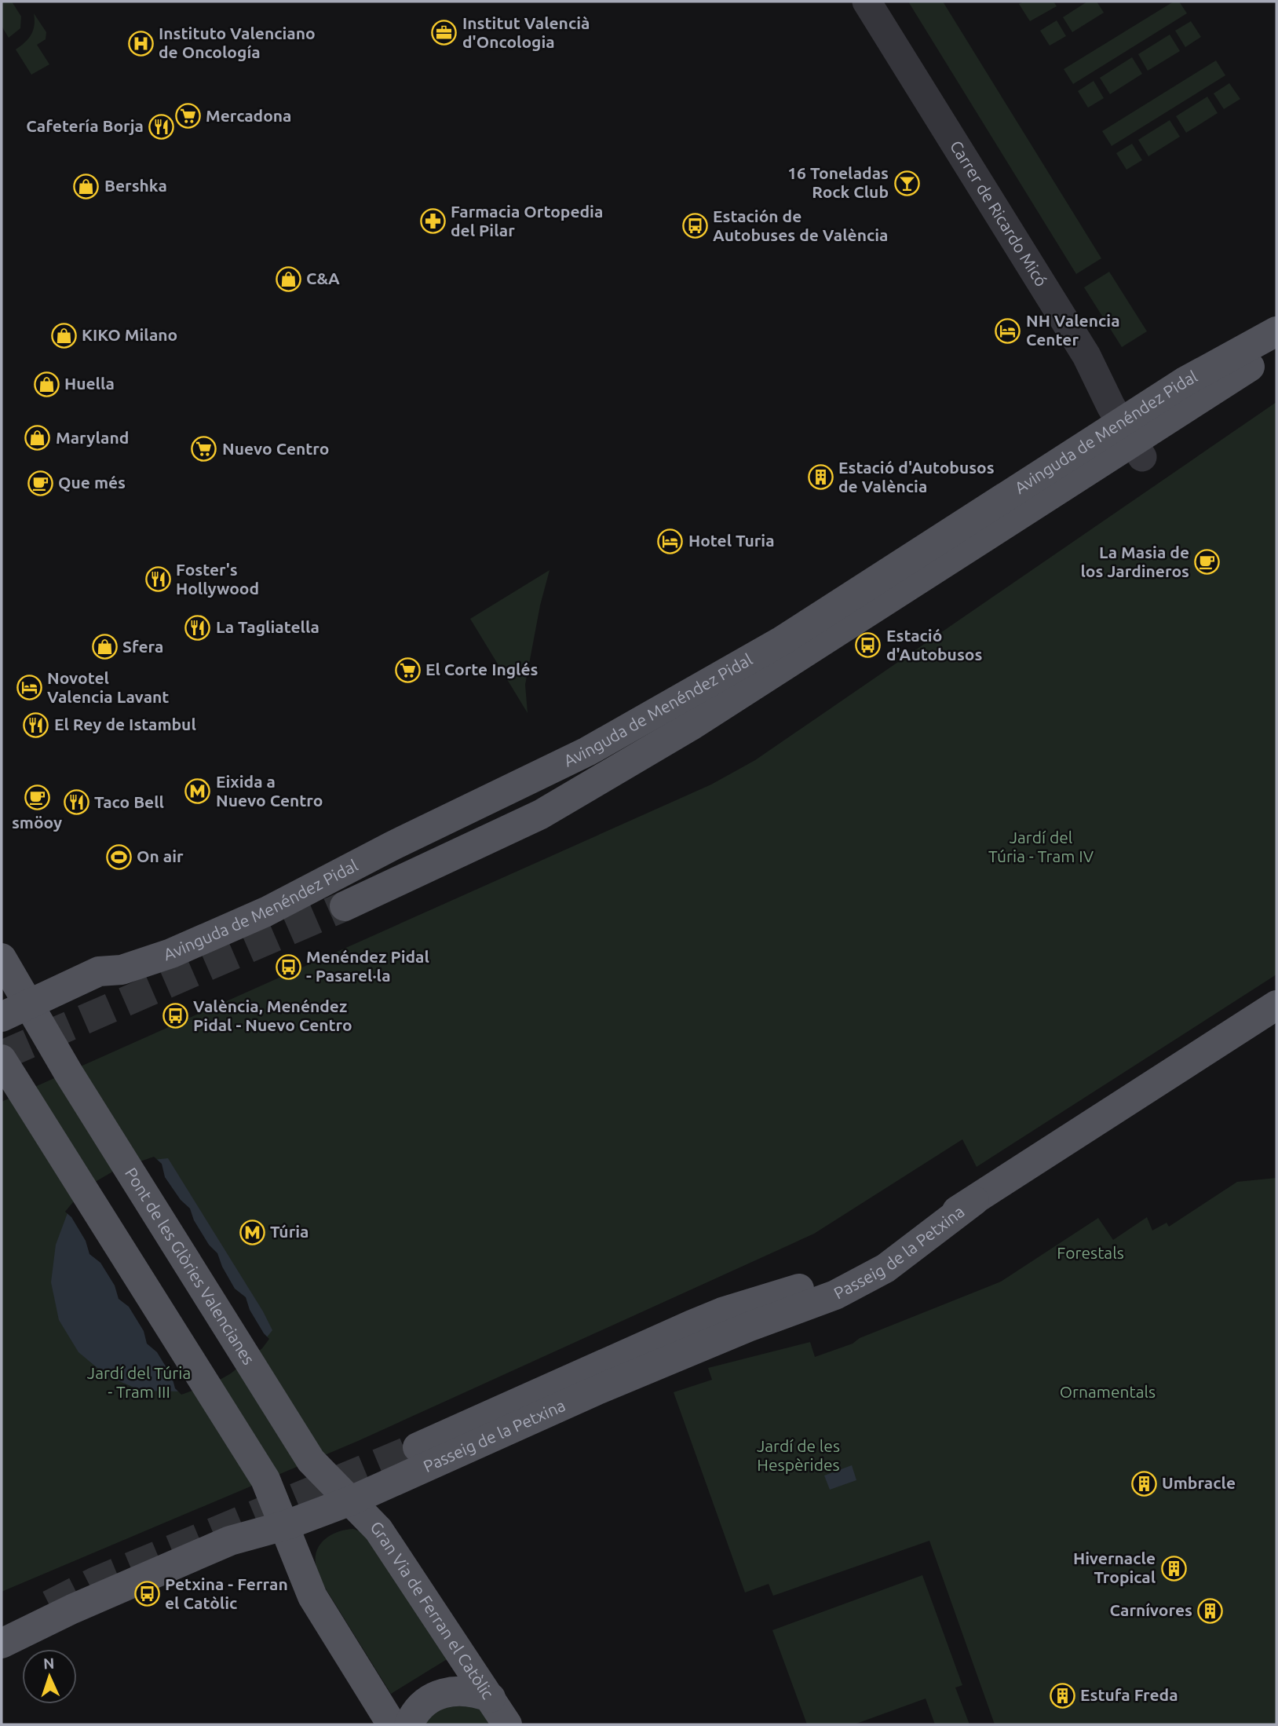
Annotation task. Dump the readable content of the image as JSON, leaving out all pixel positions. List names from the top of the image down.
{
  "streets": {
    "main road": [
      "Avinguda de Menéndez Pidal",
      "Passeig de la Petxina",
      "Pont de les Glòries Valencianes",
      "Gran Via de Ferran el Catòlic"
    ],
    "street": ["Carrer de Ricardo Micó"]
  },
  "crossings": [
    ["Carrer de Ricardo Micó", "Avinguda de Menéndez Pidal"],
    ["Avinguda de Menéndez Pidal", "Pont de les Glòries Valencianes"],
    ["Passeig de la Petxina", "Pont de les Glòries Valencianes"],
    ["Passeig de la Petxina", "Gran Via de Ferran el Catòlic"],
    ["Pont de les Glòries Valencianes", "Gran Via de Ferran el Catòlic"]
  ],
  "parks": [
    "Jardí del Túria - Tram IV",
    "Forestals",
    "Jardí del Túria - Tram III",
    "Ornamentals",
    "Jardí de les Hespèrides"
  ],
  "places": {
    "office": ["Institut Valencià d'Oncologia"],
    "hospital": ["Instituto Valenciano de Oncología"],
    "supermarket": ["Mercadona", "Nuevo Centro", "El Corte Inglés"],
    "restaurant": [
      "Cafetería Borja",
      "Foster's Hollywood",
      "La Tagliatella",
      "El Rey de Istambul",
      "Taco Bell"
    ],
    "bar": ["16 Toneladas Rock Club"],
    "shop": [
      "Bershka",
      "C&A",
      "KIKO Milano",
      "Huella",
      "Maryland",
      "Sfera"
    ],
    "pharmacy": ["Farmacia Ortopedia del Pilar"],
    "bus stop": [
      "Estación de Autobuses de València",
      "Estació d'Autobusos",
      "Menéndez Pidal - Pasarel·la",
      "València, Menéndez Pidal - Nuevo Centro",
      "Petxina - Ferran el Catòlic"
    ],
    "hotel": ["NH Valencia Center", "Hotel Turia", "Novotel Valencia Lavant"],
    "building": [
      "Estació d'Autobusos de València",
      "Umbracle",
      "Hivernacle Tropical",
      "Carnívores",
      "Estufa Freda"
    ],
    "cafe": ["Que més", "La Masia de los Jardineros", "smöoy"],
    "metro station": ["Eixida a Nuevo Centro", "Túria"],
    "sports": ["On air"]
  },
  "north": "top"
}
